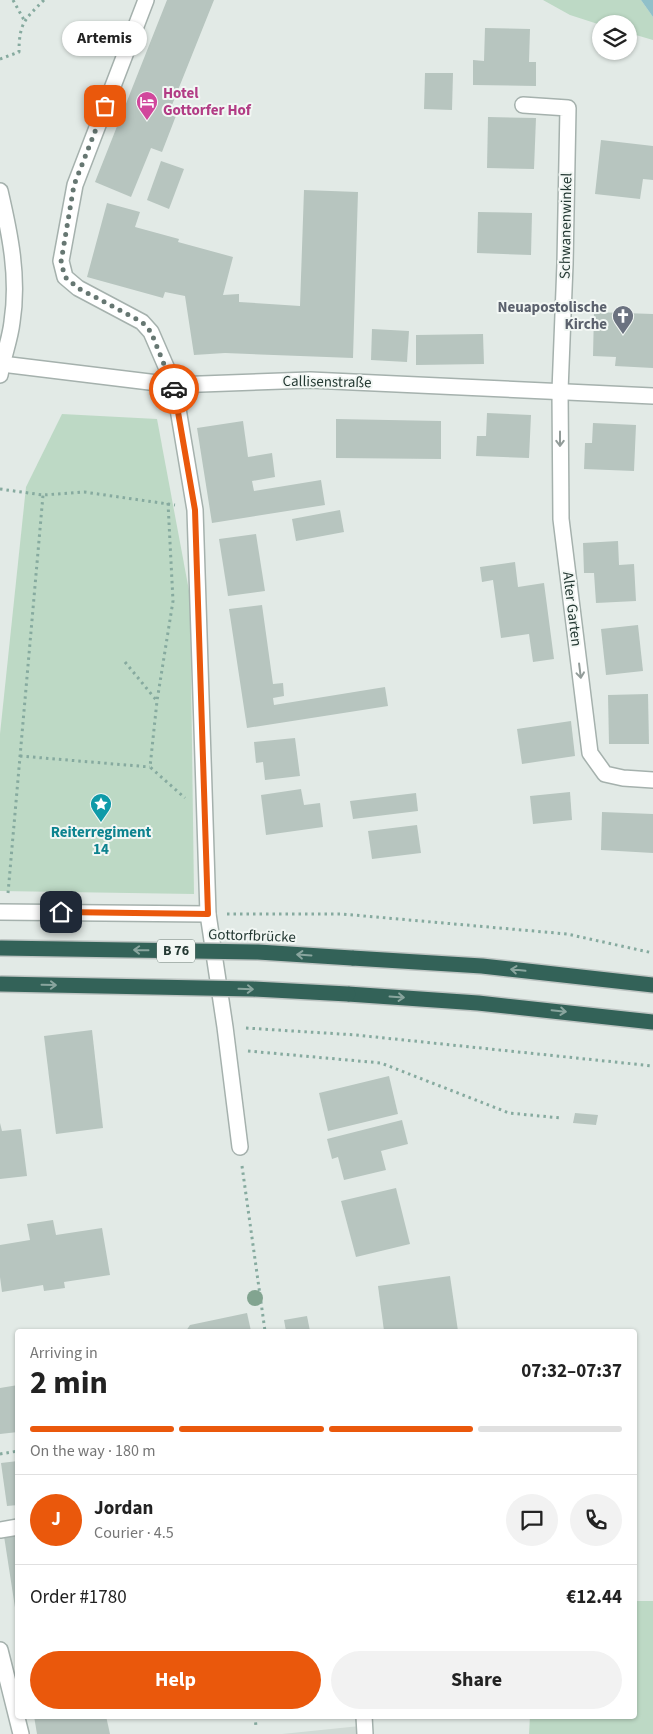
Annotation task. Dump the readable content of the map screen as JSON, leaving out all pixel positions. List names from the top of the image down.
{
  "streets": {
    "highway": ["Gottorfbrücke", "B 76"],
    "street": ["Schwanenwinkel", "Callisenstraße", "Alter Garten"]
  },
  "crossings": [
    ["Schwanenwinkel", "Callisenstraße"],
    ["Schwanenwinkel", "Alter Garten"],
    ["Callisenstraße", "Alter Garten"]
  ],
  "one_way": ["Alter Garten"],
  "places": {
    "other": ["Artemis"],
    "hotel": ["Hotel Gottorfer Hof"],
    "church": ["Neuapostolische Kirche"],
    "place": ["Reiterregiment 14"]
  },
  "page": {
    "bubble": "Artemis",
    "heading": ["2 min", "Arriving in", "07:32–07:37"],
    "panel": [
      "Jordan",
      "Courier · 4.5",
      "Order #1780",
      "€12.44"
    ],
    "bar": "On the way · 180 m",
    "round": "J",
    "buttons": ["Help", "Share"]
  }
}
